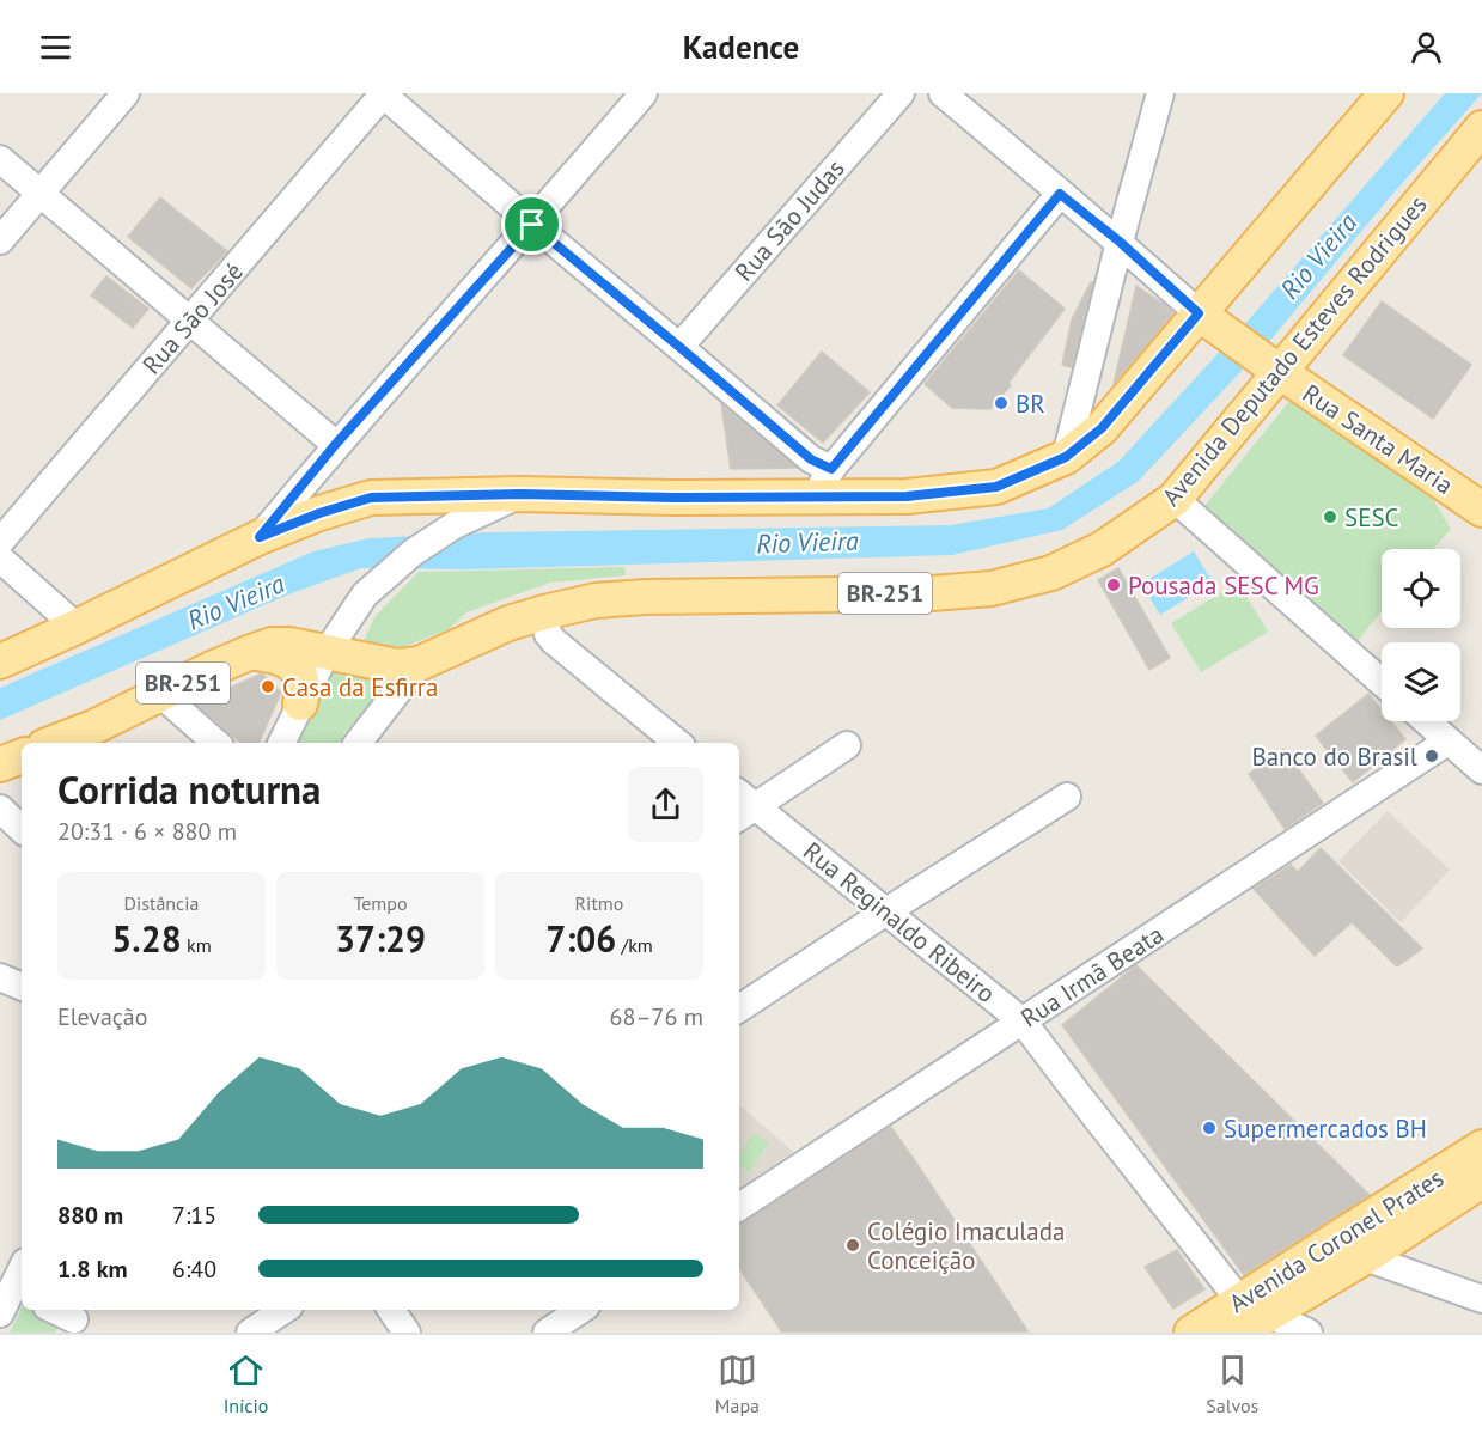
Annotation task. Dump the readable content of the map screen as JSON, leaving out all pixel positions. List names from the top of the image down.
{
  "streets": {
    "main road": [
      "Avenida Deputado Esteves Rodrigues",
      "Rua Santa Maria",
      "BR-251",
      "Avenida Coronel Prates"
    ],
    "street": [
      "Rua São Judas",
      "Rua São José",
      "Rua Reginaldo Ribeiro",
      "Rua Irmã Beata"
    ]
  },
  "crossings": [
    ["Avenida Deputado Esteves Rodrigues", "Rua Santa Maria"],
    ["Rua Reginaldo Ribeiro", "Rua Irmã Beata"],
    ["Rua Reginaldo Ribeiro", "Avenida Coronel Prates"]
  ],
  "water": ["Rio Vieira"],
  "places": [
    "BR",
    "SESC",
    "Pousada SESC MG",
    "Casa da Esfirra",
    "Banco do Brasil",
    "Supermercados BH",
    "Colégio Imaculada Conceição"
  ],
  "page": {
    "header": "Kadence",
    "heading": ["Corrida noturna", "20:31 · 6 × 880 m"],
    "stats": [
      ["Distância", "5.28 km"],
      ["Tempo", "37:29"],
      ["Ritmo", "7:06 /km"]
    ],
    "chart": ["Elevação", "68–76 m"],
    "list": [
      {
        "name": "880 m",
        "note": "7:15"
      },
      {
        "name": "1.8 km",
        "note": "6:40"
      }
    ],
    "tabs": ["Início", "Mapa", "Salvos"]
  }
}
